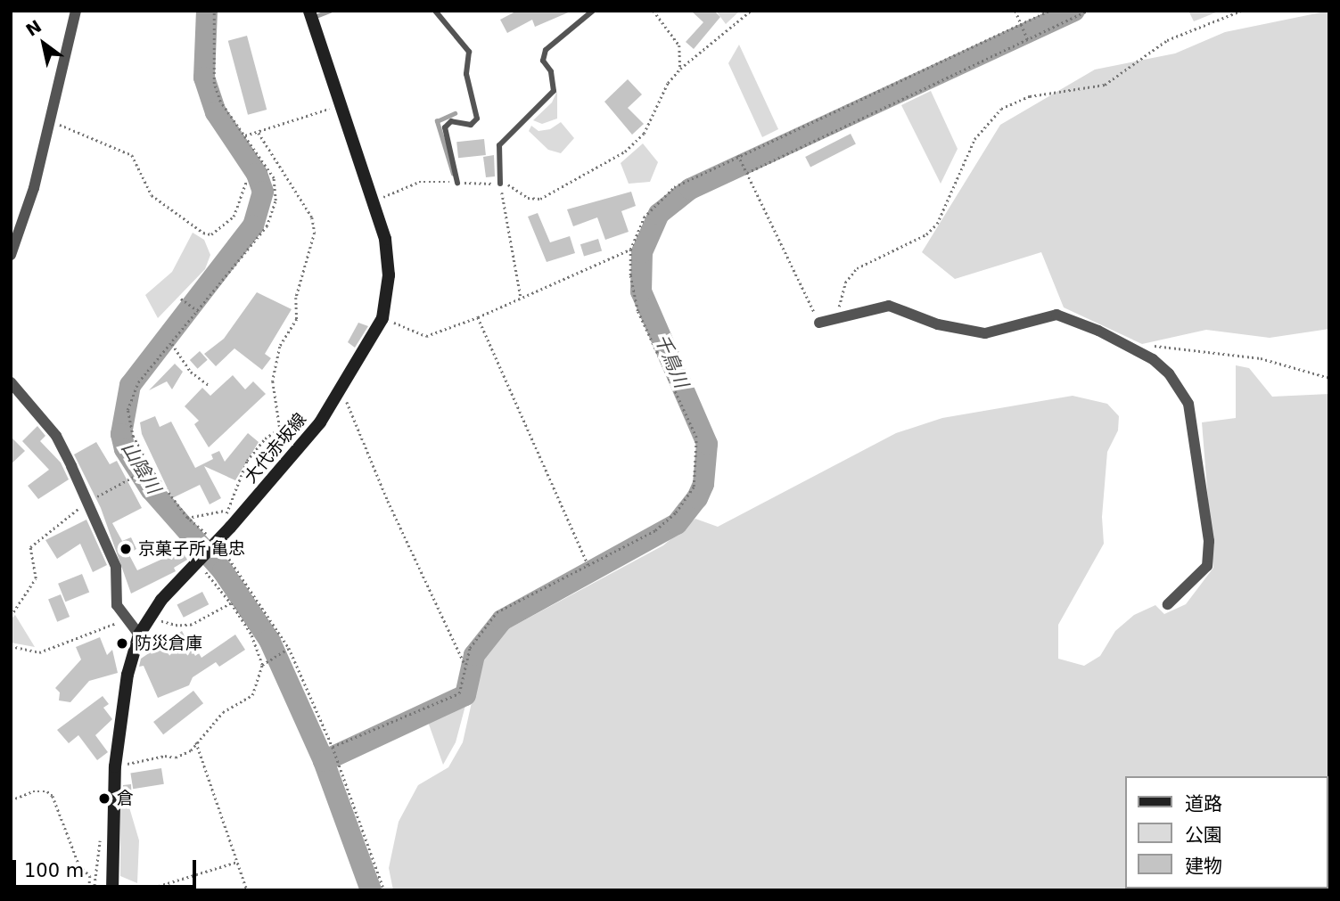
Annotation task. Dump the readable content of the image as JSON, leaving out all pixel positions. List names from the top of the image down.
{
  "streets": {
    "main road": ["大代赤坂線"]
  },
  "water": ["千鳥川", "山陰川"],
  "places": ["京菓子所 亀忠", "防災倉庫", "倉"],
  "legend": ["道路", "公園", "建物"],
  "scale_bar": "100 m",
  "north": "top left"
}
